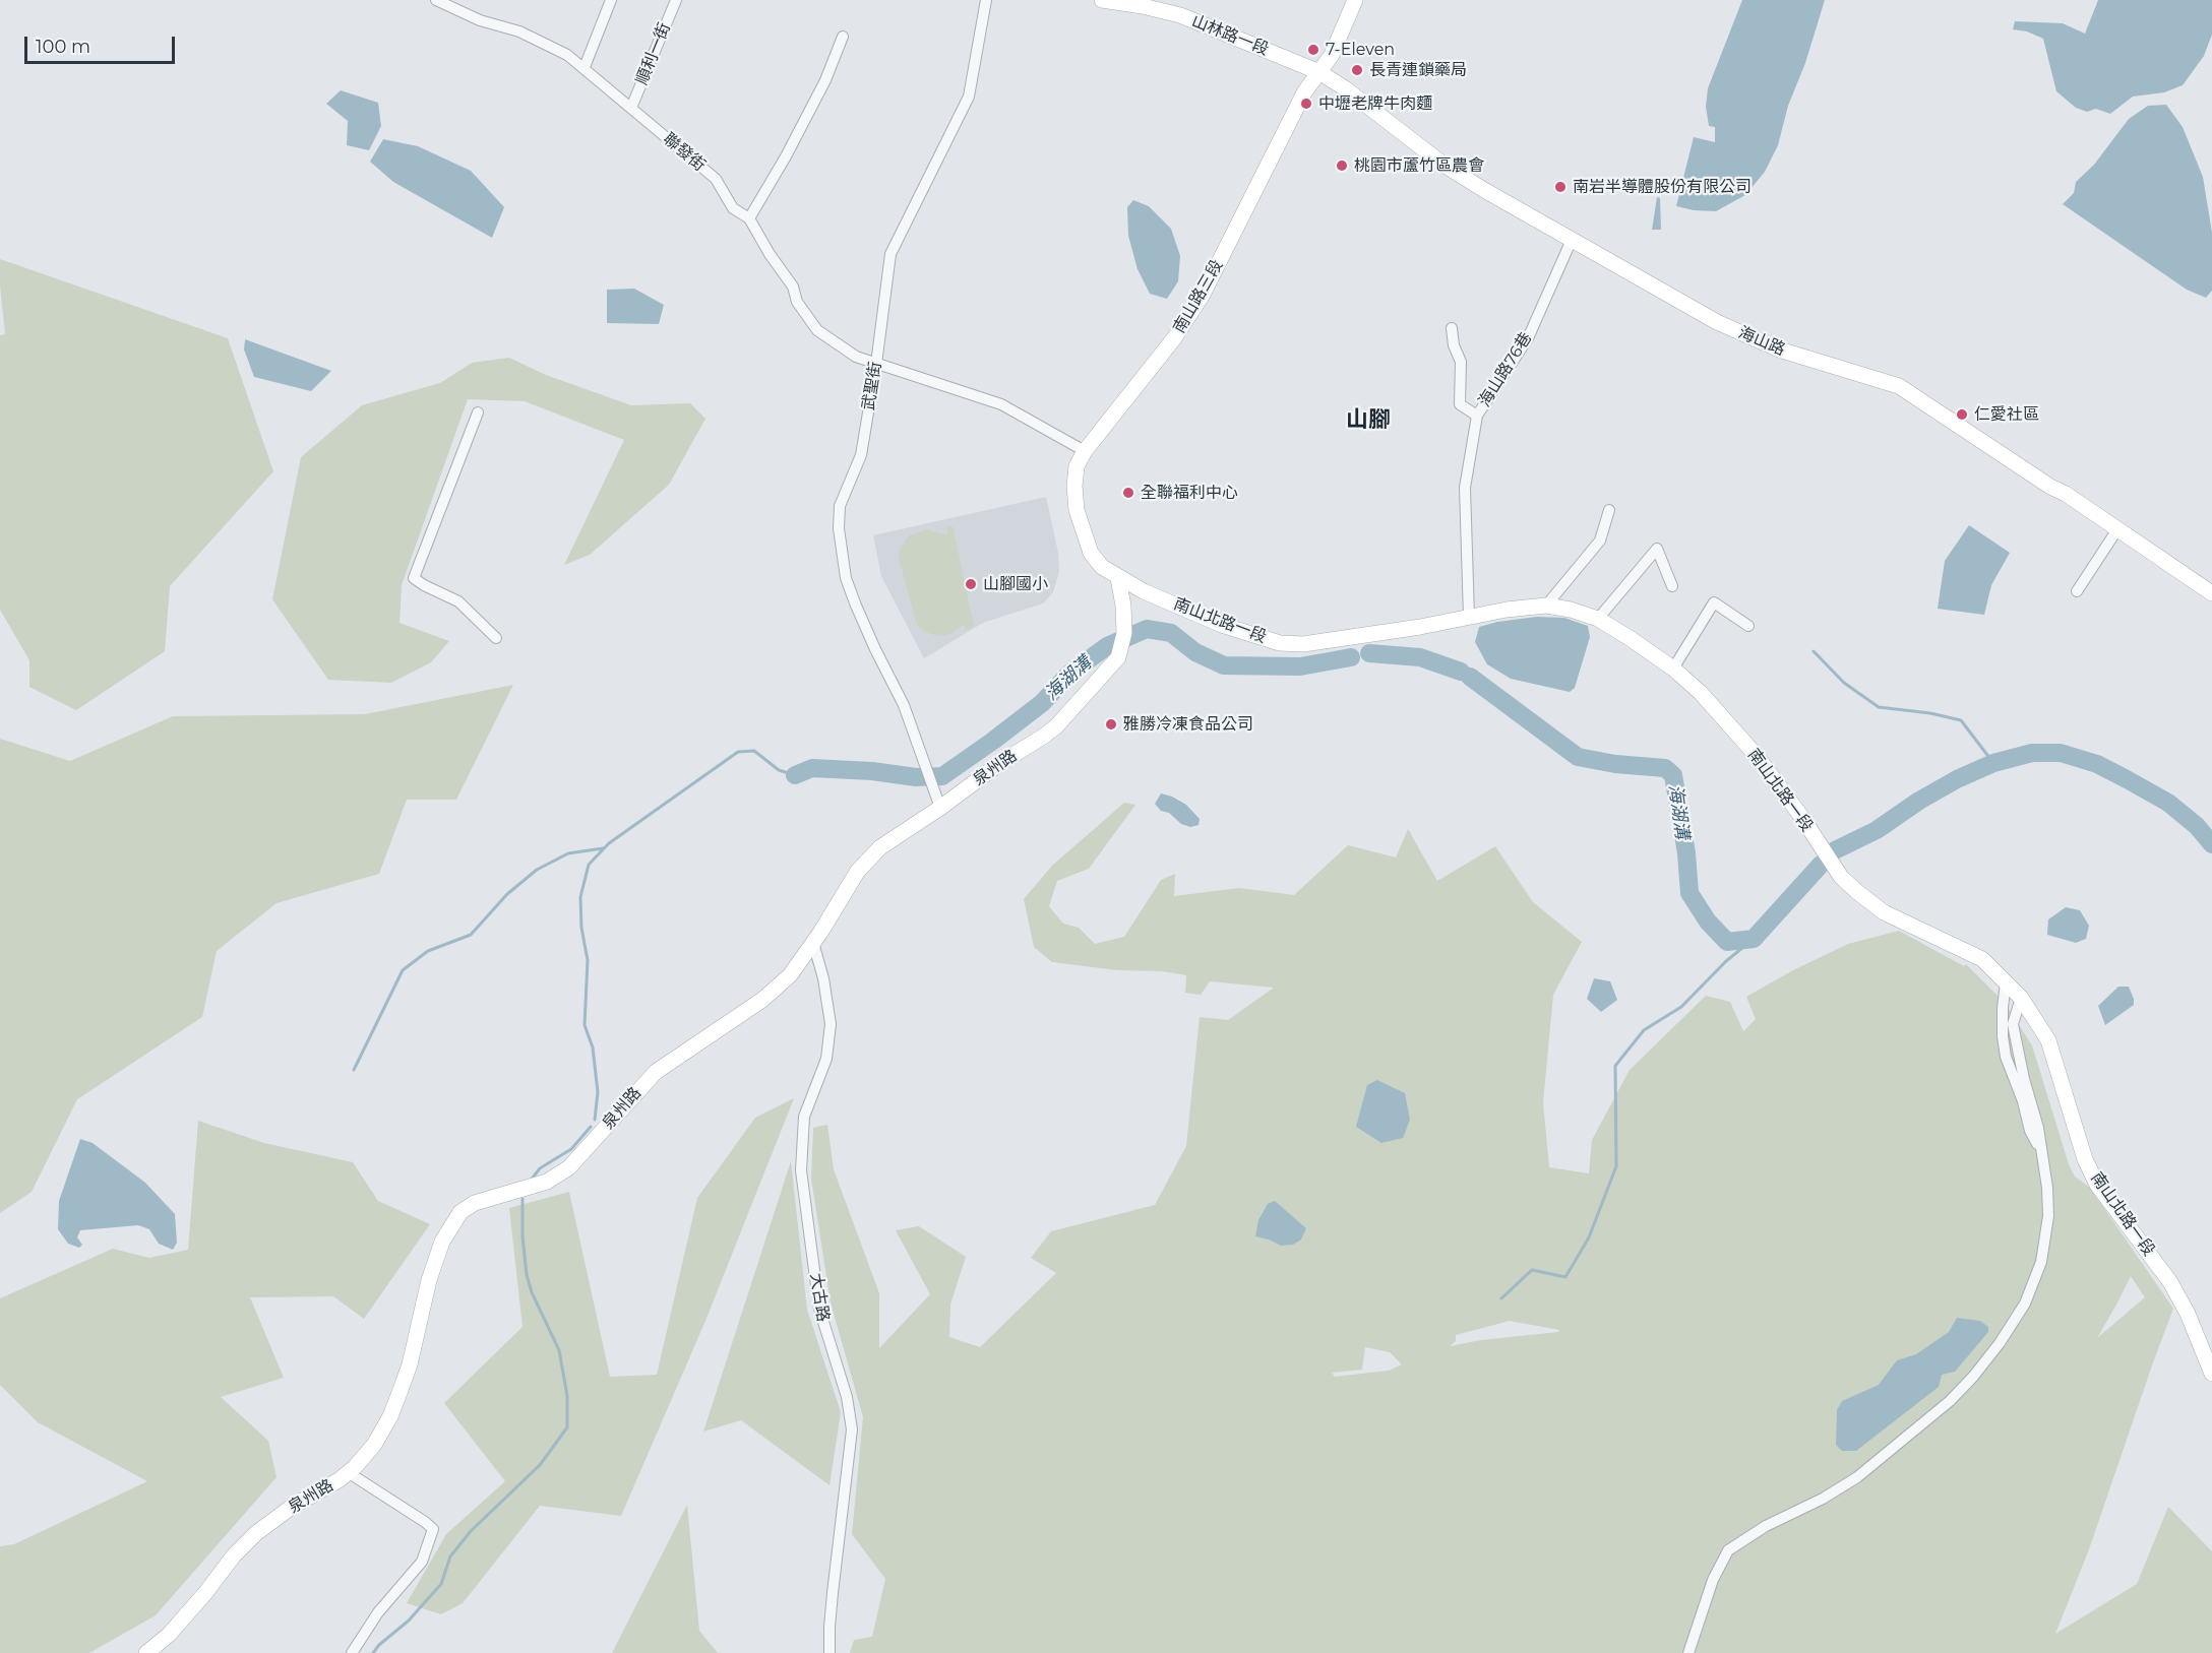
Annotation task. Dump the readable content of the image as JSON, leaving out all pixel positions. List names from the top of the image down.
{
  "streets": {
    "street": [
      "山林路一段",
      "順利一街",
      "聯發街",
      "南山路三段",
      "海山路",
      "海山路76巷",
      "武聖街",
      "南山北路一段",
      "泉州路",
      "大古路"
    ]
  },
  "crossings": [
    ["山林路一段", "南山路三段"],
    ["山林路一段", "海山路"],
    ["順利一街", "聯發街"],
    ["聯發街", "南山路三段"],
    ["聯發街", "武聖街"],
    ["南山路三段", "海山路"],
    ["南山路三段", "南山北路一段"],
    ["南山路三段", "泉州路"],
    ["海山路", "海山路76巷"],
    ["海山路76巷", "南山北路一段"],
    ["武聖街", "泉州路"],
    ["南山北路一段", "泉州路"],
    ["泉州路", "大古路"]
  ],
  "districts": ["山腳"],
  "water": ["海湖溝"],
  "places": [
    "7-Eleven",
    "長青連鎖藥局",
    "中壢老牌牛肉麵",
    "桃園市蘆竹區農會",
    "南岩半導體股份有限公司",
    "仁愛社區",
    "全聯福利中心",
    "山腳國小",
    "雅勝冷凍食品公司"
  ],
  "scale_bar": "100 m"
}
